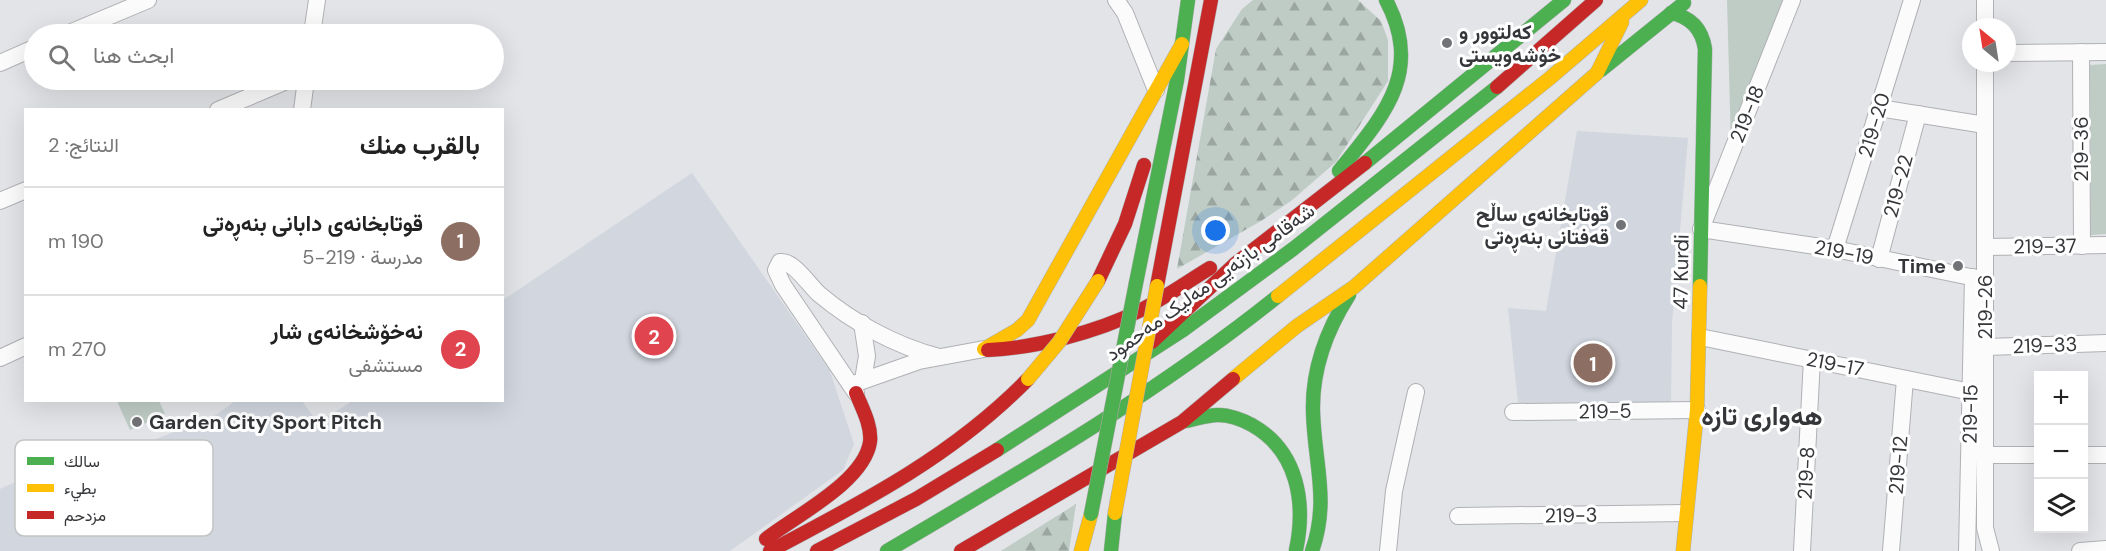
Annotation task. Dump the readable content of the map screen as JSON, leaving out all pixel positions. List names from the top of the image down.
{
  "streets": {
    "main road": ["47 Kurdi", "شەقامی بازنەیی مەلیک مەحمود"],
    "street": [
      "219-18",
      "219-20",
      "219-36",
      "219-22",
      "219-37",
      "219-19",
      "219-26",
      "219-33",
      "219-17",
      "219-5",
      "219-15",
      "219-12",
      "219-8",
      "219-3"
    ]
  },
  "crossings": [
    ["219-18", "219-19"],
    ["219-18", "47 Kurdi"],
    ["219-20", "219-19"],
    ["219-36", "219-37"],
    ["219-22", "219-19"],
    ["219-37", "219-26"],
    ["219-19", "47 Kurdi"],
    ["219-19", "219-26"],
    ["219-19", "219-15"],
    ["47 Kurdi", "219-17"],
    ["47 Kurdi", "219-5"],
    ["47 Kurdi", "219-3"],
    ["219-26", "219-33"],
    ["219-26", "219-15"],
    ["219-17", "219-15"],
    ["219-17", "219-12"],
    ["219-17", "219-8"]
  ],
  "districts": ["هەواری تازە"],
  "places": [
    "کەلتوور و خۆشەویستی",
    "قوتابخانەی ساڵح قەفتانی بنەڕەتی",
    "Time",
    "Garden City Sport Pitch"
  ],
  "legend": ["سالك", "بطيء", "مزدحم"],
  "north": "top left",
  "page": {
    "search": "ابحث هنا",
    "heading": ["بالقرب منك", "النتائج: 2"],
    "list": [
      {
        "mark": "1",
        "name": "قوتابخانەی دابانی بنەڕەتی",
        "note": "مدرسة · 219-5",
        "value": "190 m"
      },
      {
        "mark": "2",
        "name": "نەخۆشخانەی شار",
        "note": "مستشفى",
        "value": "270 m"
      }
    ],
    "pins": ["2", "1"],
    "map_buttons": ["+", "−"]
  }
}
